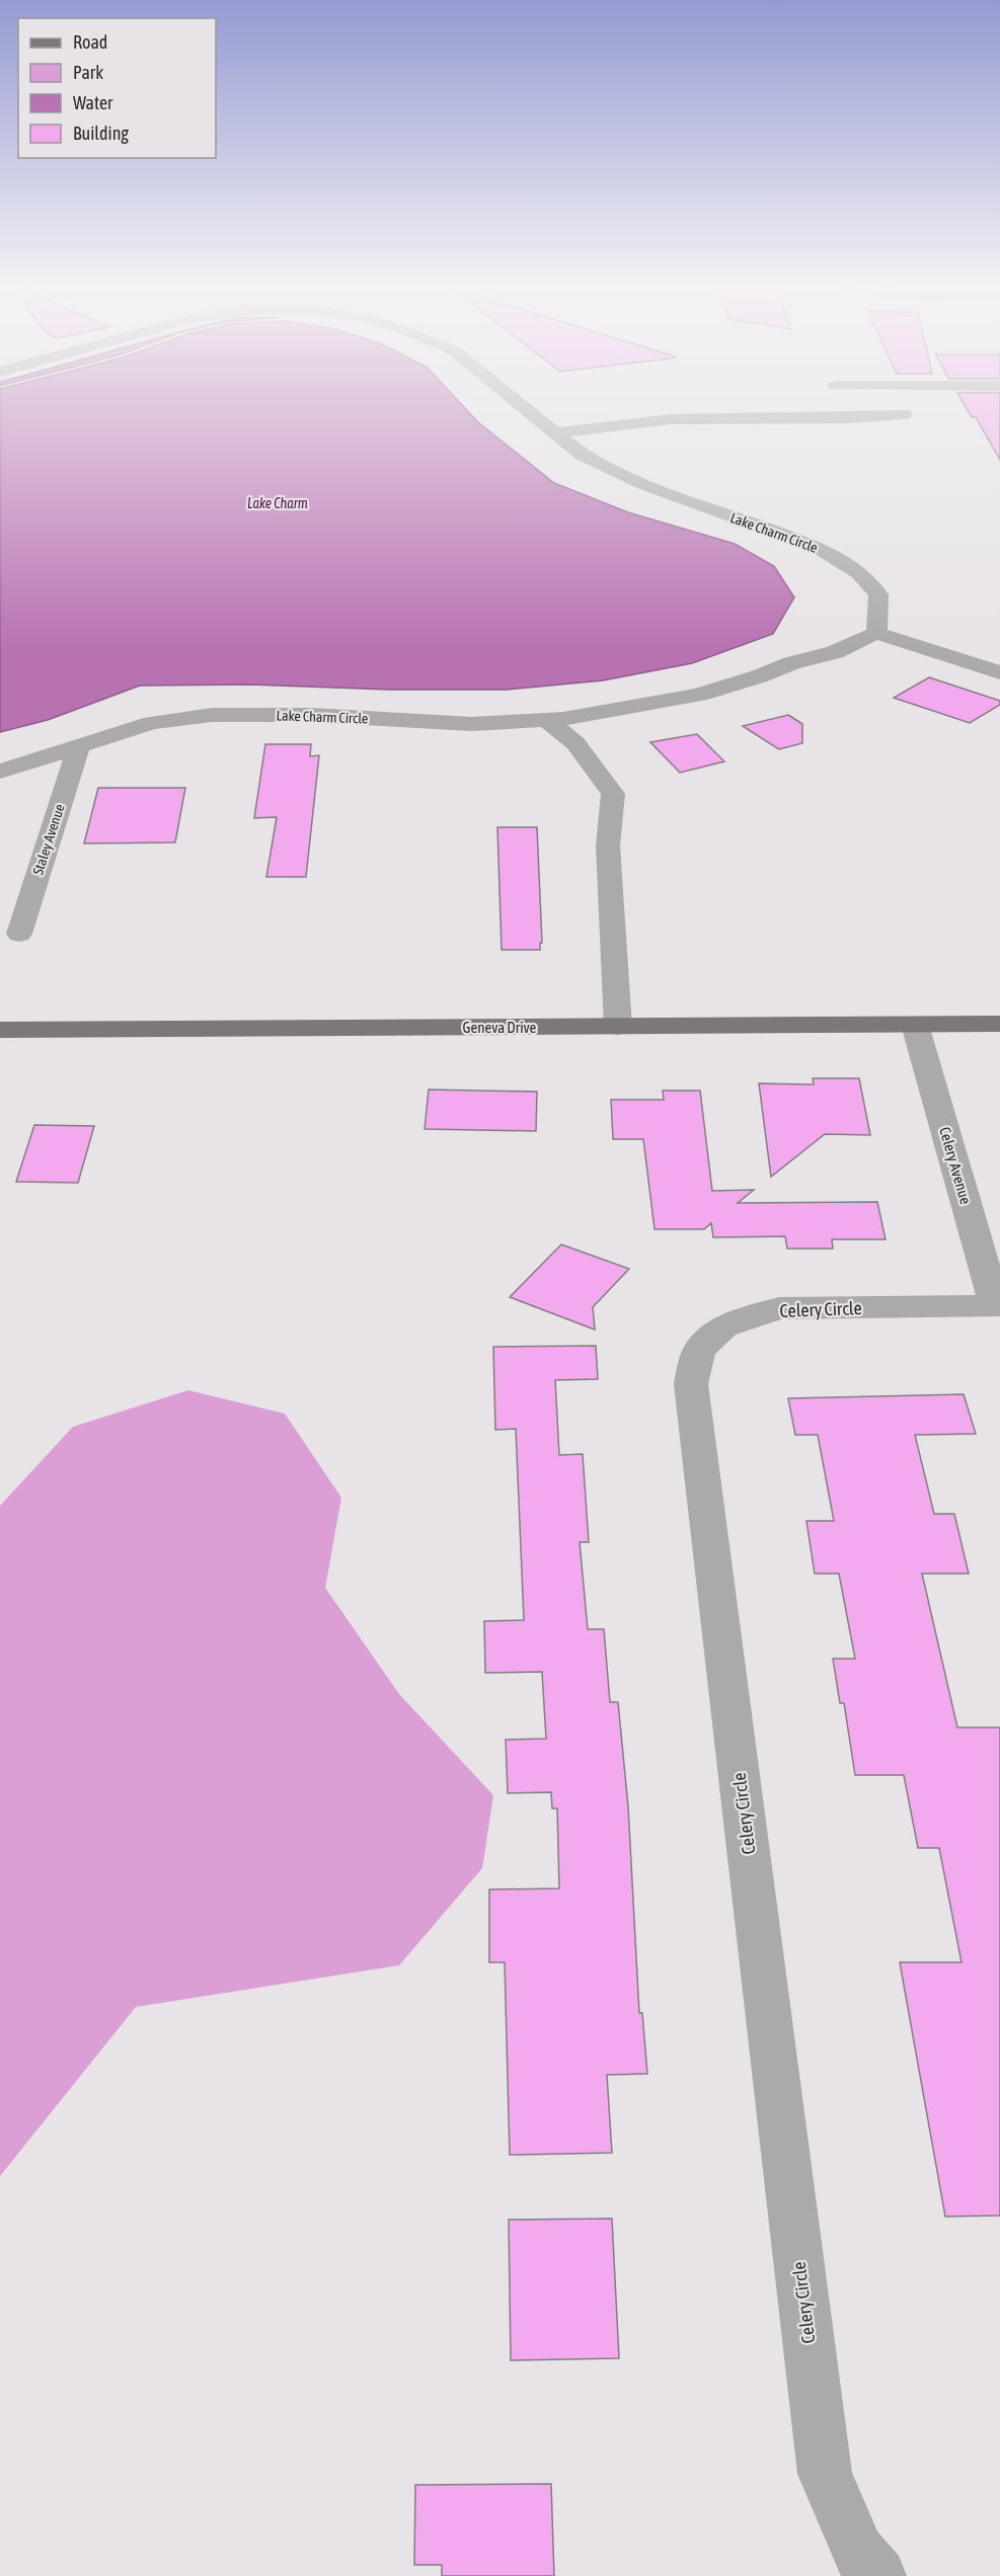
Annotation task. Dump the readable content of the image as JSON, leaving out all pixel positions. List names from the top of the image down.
{
  "streets": {
    "main road": ["Geneva Drive"],
    "street": [
      "Lake Charm Circle",
      "Staley Avenue",
      "Celery Avenue",
      "Celery Circle"
    ]
  },
  "crossings": [
    ["Lake Charm Circle", "Staley Avenue"],
    ["Geneva Drive", "Celery Avenue"],
    ["Celery Avenue", "Celery Circle"]
  ],
  "water": ["Lake Charm"],
  "legend": [
    "Road",
    "Park",
    "Water",
    "Building"
  ]
}
